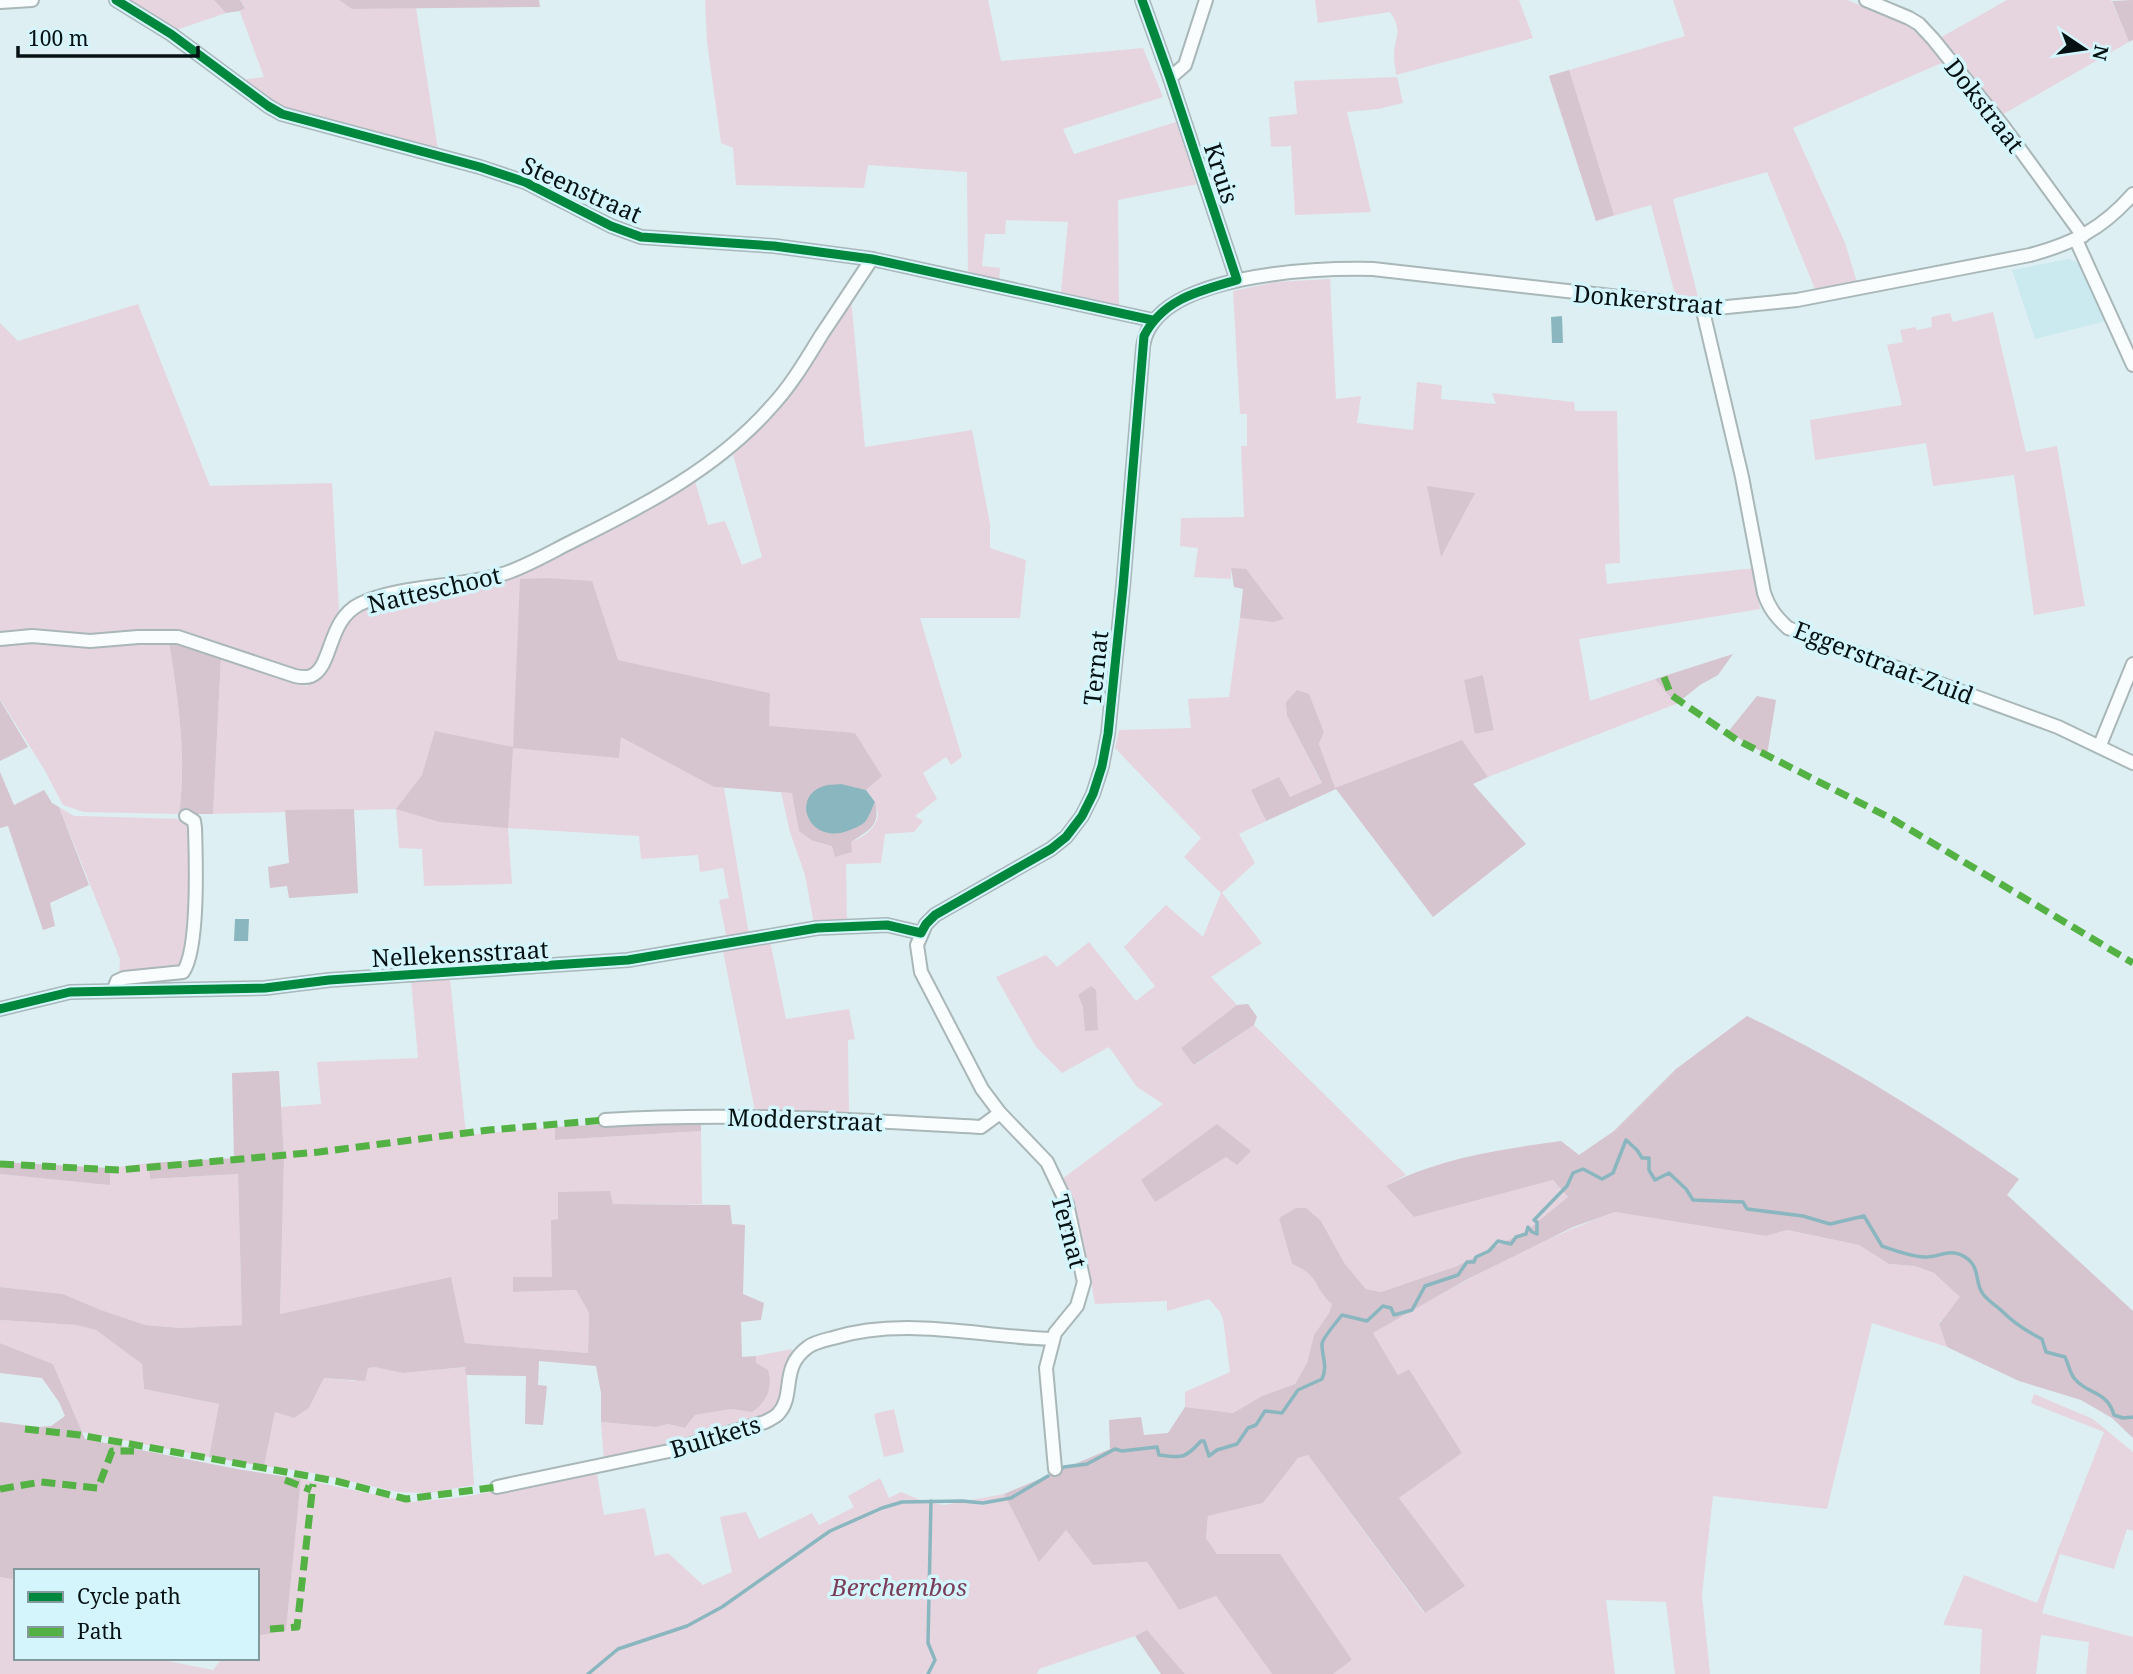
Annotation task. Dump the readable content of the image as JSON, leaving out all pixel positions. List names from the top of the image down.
{
  "streets": {
    "street": [
      "Dokstraat",
      "Kruis",
      "Steenstraat",
      "Donkerstraat",
      "Natteschoot",
      "Eggerstraat-Zuid",
      "Ternat",
      "Nellekensstraat",
      "Modderstraat",
      "Bultkets"
    ]
  },
  "crossings": [
    ["Dokstraat", "Donkerstraat"],
    ["Kruis", "Donkerstraat"],
    ["Steenstraat", "Donkerstraat"],
    ["Steenstraat", "Natteschoot"],
    ["Steenstraat", "Ternat"],
    ["Donkerstraat", "Eggerstraat-Zuid"],
    ["Donkerstraat", "Ternat"],
    ["Ternat", "Nellekensstraat"],
    ["Ternat", "Modderstraat"],
    ["Ternat", "Bultkets"]
  ],
  "parks": ["Berchembos"],
  "legend": ["Cycle path", "Path"],
  "scale_bar": "100 m",
  "north": "right"
}
